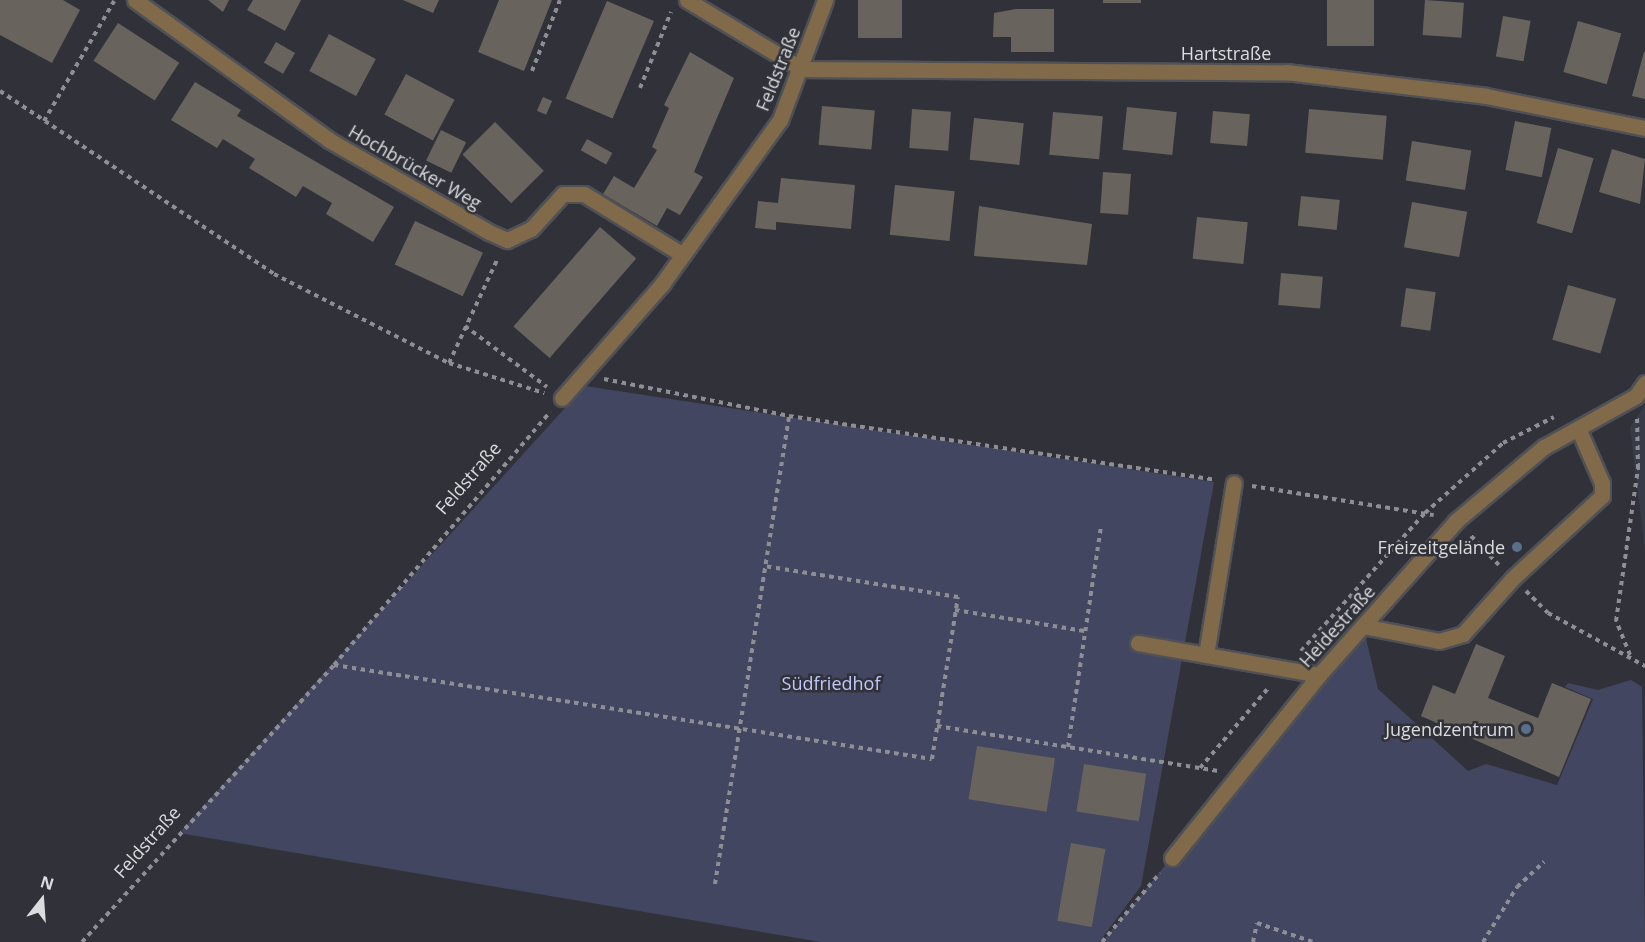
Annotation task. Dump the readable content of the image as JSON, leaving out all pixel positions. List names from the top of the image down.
{
  "streets": {
    "street": [
      "Hartstraße",
      "Feldstraße",
      "Hochbrücker Weg",
      "Heidestraße"
    ]
  },
  "crossings": [
    ["Hartstraße", "Feldstraße"]
  ],
  "parks": ["Südfriedhof"],
  "places": ["Freizeitgelände", "Jugendzentrum"],
  "north": "top"
}
